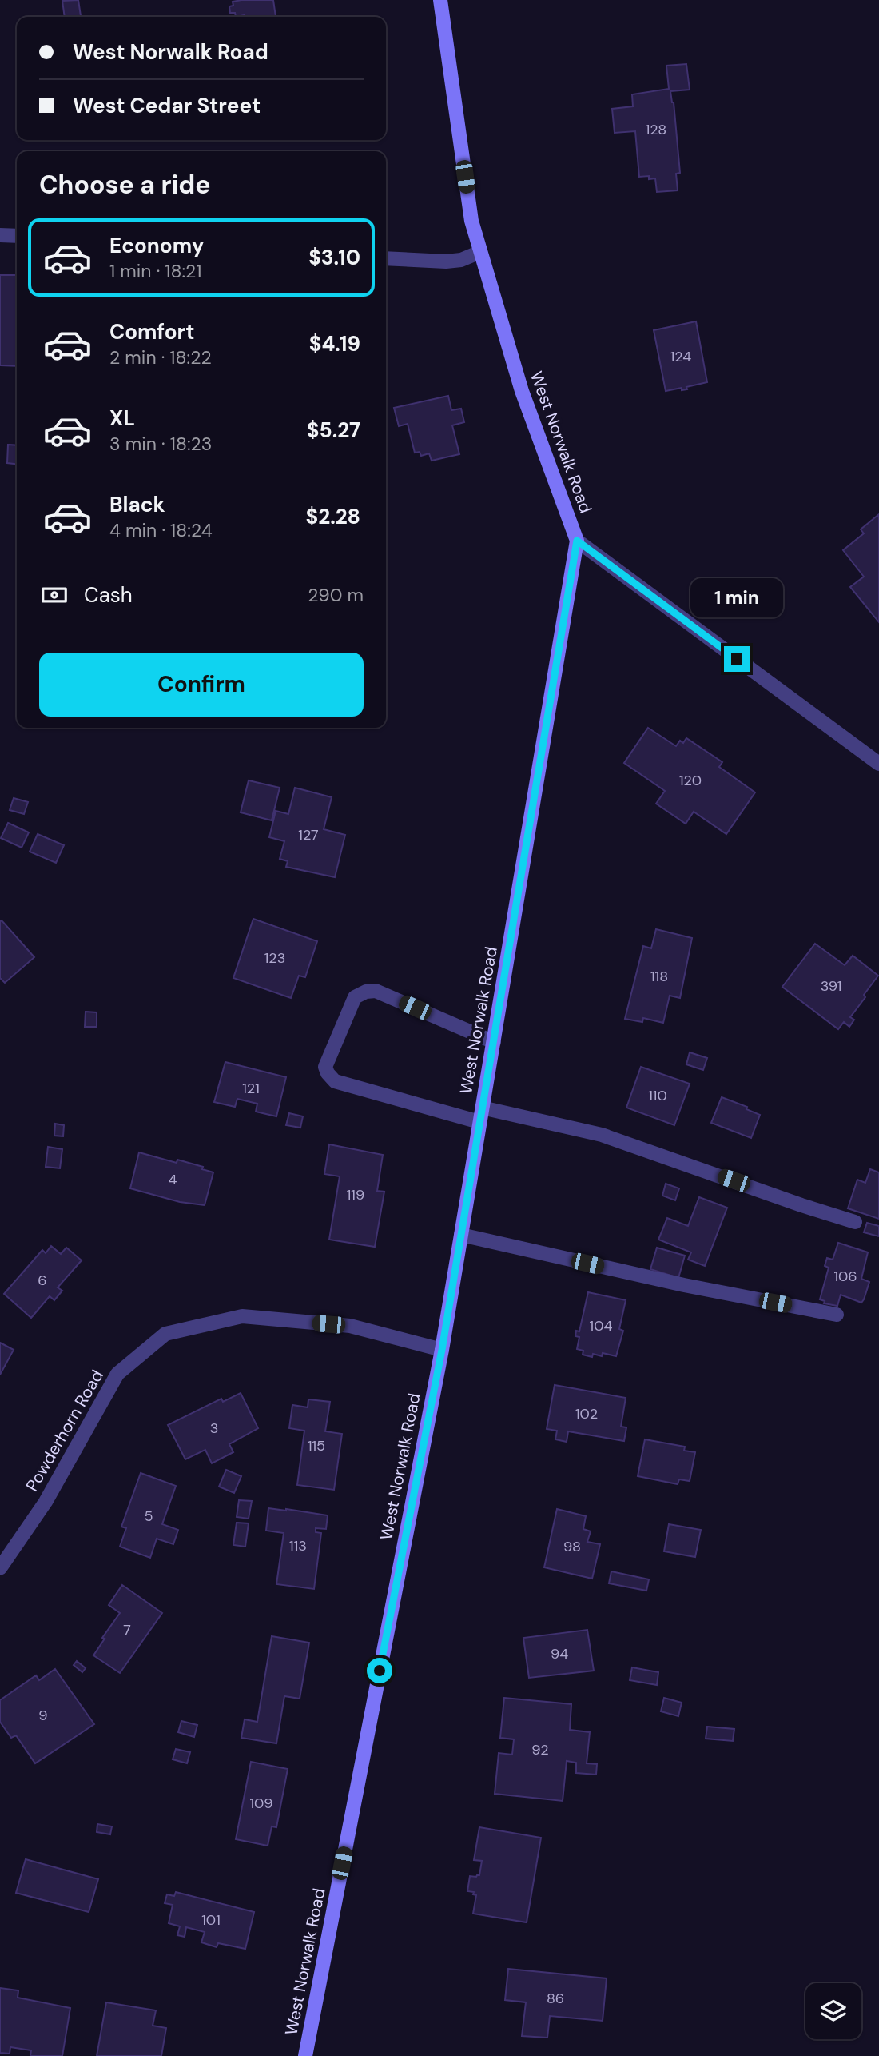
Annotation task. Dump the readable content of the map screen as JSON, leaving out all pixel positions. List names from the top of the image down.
{
  "streets": {
    "main road": ["West Norwalk Road"],
    "street": ["Powderhorn Road"]
  },
  "crossings": [
    ["West Norwalk Road", "Powderhorn Road"]
  ],
  "house_numbers": [
    "128",
    "124",
    "120",
    "127",
    "123",
    "118",
    "391",
    "121",
    "110",
    "4",
    "119",
    "106",
    "6",
    "104",
    "102",
    "3",
    "115",
    "5",
    "113",
    "98",
    "7",
    "94",
    "9",
    "92",
    "109",
    "101",
    "86"
  ],
  "page": {
    "banner": ["West Norwalk Road", "West Cedar Street"],
    "heading": "Choose a ride",
    "list": [
      {
        "name": "Economy",
        "note": "1 min · 18:21",
        "value": "$3.10"
      },
      {
        "name": "Comfort",
        "note": "2 min · 18:22",
        "value": "$4.19"
      },
      {
        "name": "XL",
        "note": "3 min · 18:23",
        "value": "$5.27"
      },
      {
        "name": "Black",
        "note": "4 min · 18:24",
        "value": "$2.28"
      }
    ],
    "pay": ["Cash", "290 m"],
    "bubble": "1 min",
    "buttons": "Confirm"
  }
}
